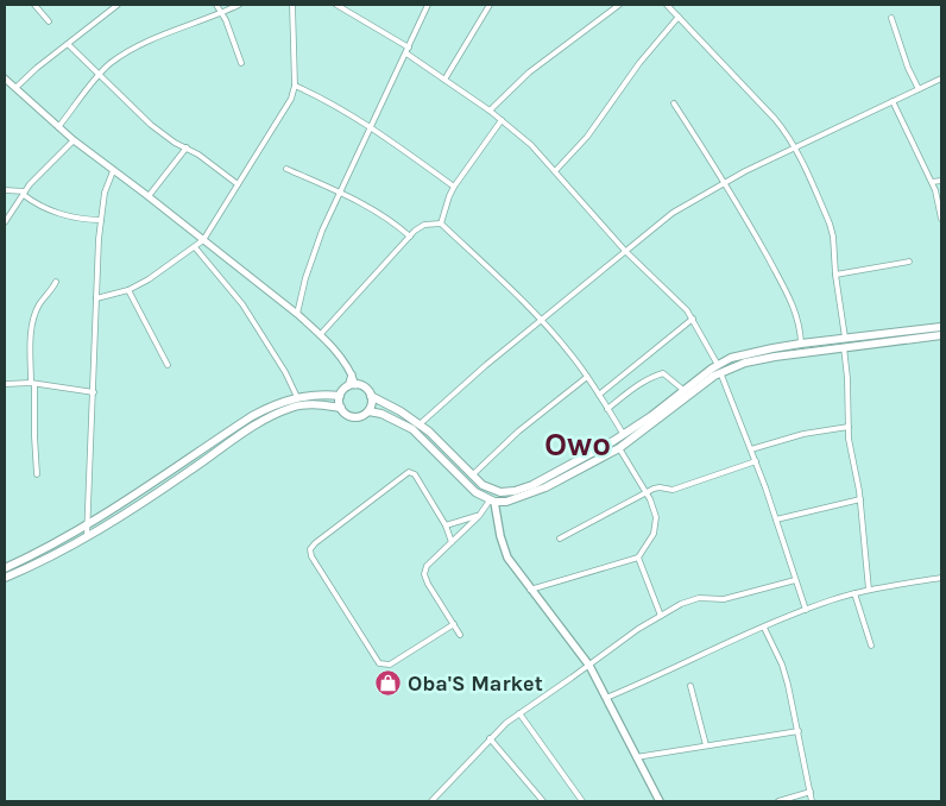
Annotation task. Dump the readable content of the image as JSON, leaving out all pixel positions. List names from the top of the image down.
{
  "districts": ["Owo"],
  "places": {
    "shop": ["Oba'S Market"]
  }
}
